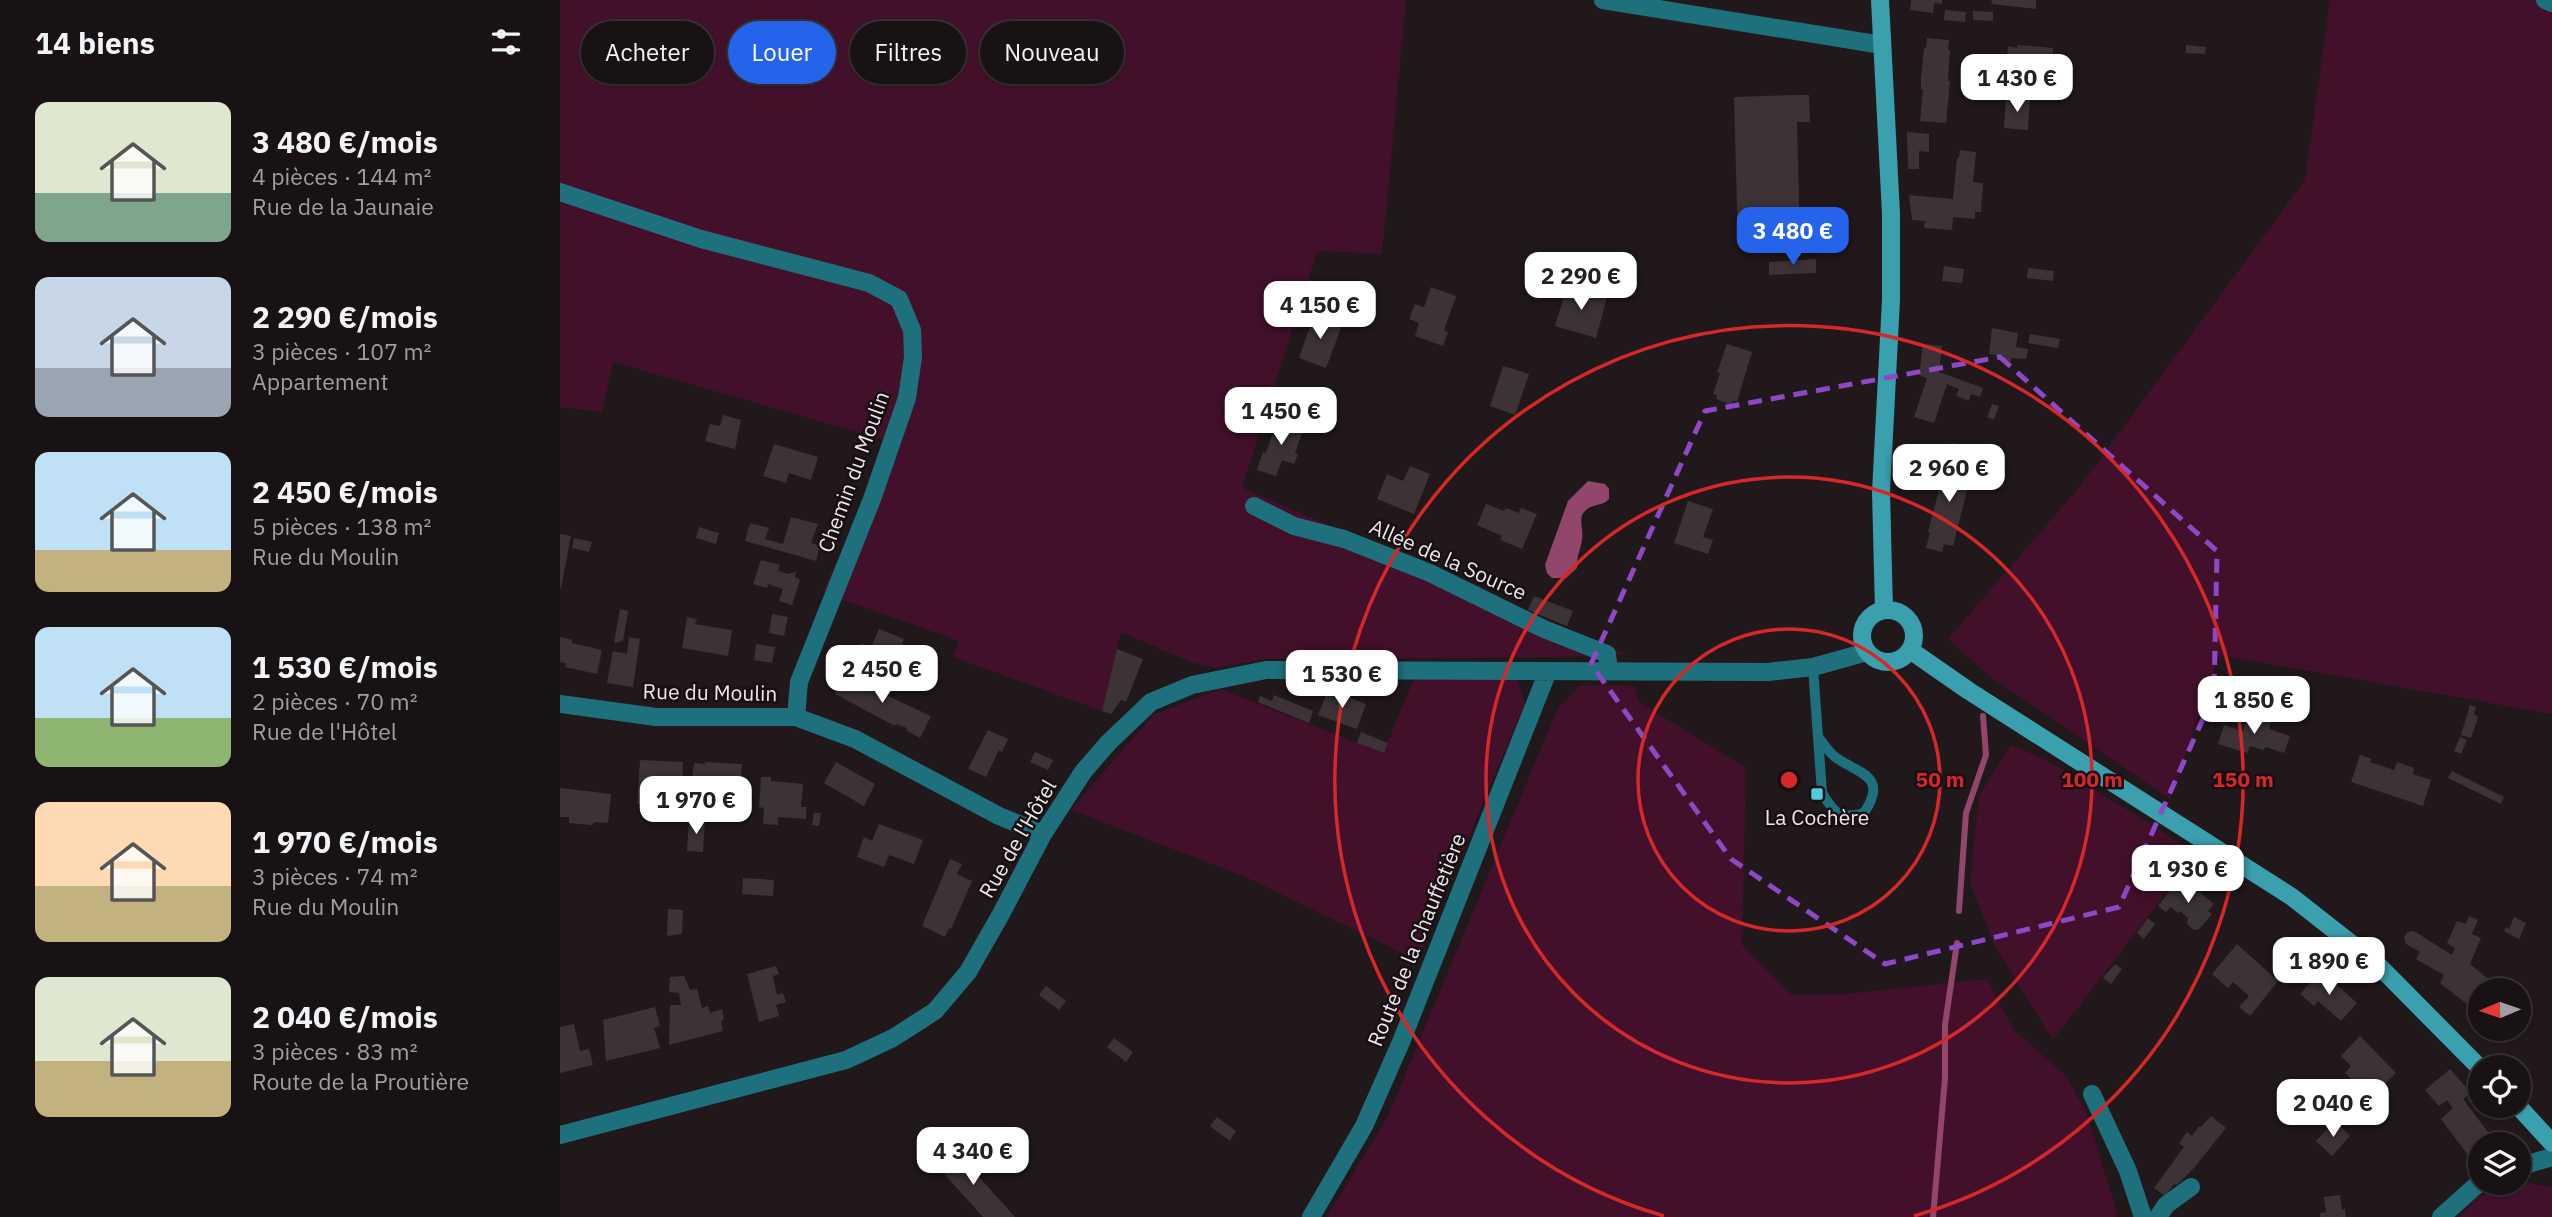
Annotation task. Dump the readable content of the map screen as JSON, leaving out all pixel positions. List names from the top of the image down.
{
  "streets": {
    "street": [
      "Chemin du Moulin",
      "Allée de la Source",
      "Rue du Moulin",
      "Rue de l'Hôtel",
      "Route de la Chauffetière"
    ]
  },
  "crossings": [
    ["Chemin du Moulin", "Rue du Moulin"],
    ["Allée de la Source", "Rue de l'Hôtel"],
    ["Rue du Moulin", "Rue de l'Hôtel"],
    ["Rue de l'Hôtel", "Route de la Chauffetière"]
  ],
  "places": {
    "transit": ["La Cochère"]
  },
  "north": "left",
  "page": {
    "heading": "14 biens",
    "chip": [
      "Acheter",
      "Louer",
      "Filtres",
      "Nouveau"
    ],
    "price": [
      "1 430 €",
      "3 480 €",
      "2 290 €",
      "4 150 €",
      "1 450 €",
      "2 960 €",
      "2 450 €",
      "1 530 €",
      "1 850 €",
      "1 970 €",
      "1 930 €",
      "1 890 €",
      "2 040 €",
      "4 340 €"
    ],
    "list": [
      {
        "name": "3 480 €/mois",
        "note": "4 pièces · 144 m² · Rue de la Jaunaie"
      },
      {
        "name": "2 290 €/mois",
        "note": "3 pièces · 107 m² · Appartement"
      },
      {
        "name": "2 450 €/mois",
        "note": "5 pièces · 138 m² · Rue du Moulin"
      },
      {
        "name": "1 530 €/mois",
        "note": "2 pièces · 70 m² · Rue de l'Hôtel"
      },
      {
        "name": "1 970 €/mois",
        "note": "3 pièces · 74 m² · Rue du Moulin"
      },
      {
        "name": "2 040 €/mois",
        "note": "3 pièces · 83 m² · Route de la Proutière"
      }
    ]
  },
  "rings": ["50 m", "100 m", "150 m"]
}
